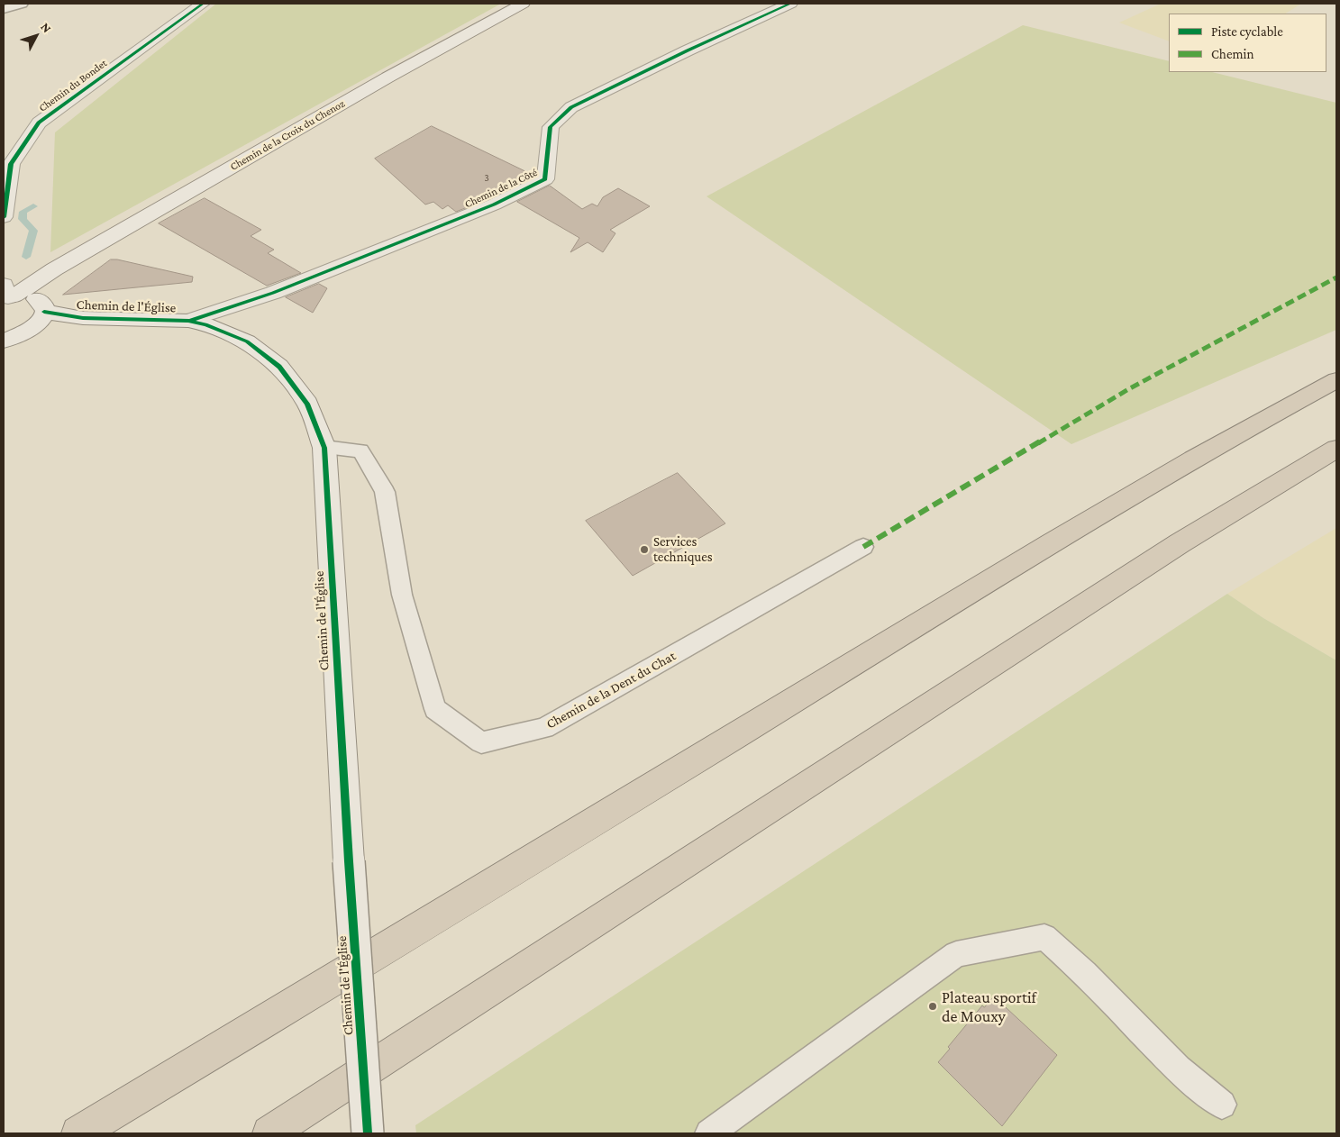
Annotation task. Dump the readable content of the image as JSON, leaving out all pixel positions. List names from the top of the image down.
{
  "streets": {
    "street": [
      "Chemin du Bondet",
      "Chemin de la Croix du Chenoz",
      "Chemin de la Côté",
      "Chemin de l'Église"
    ],
    "lane": ["Chemin de la Dent du Chat"]
  },
  "crossings": [
    ["Chemin de la Côté", "Chemin de l'Église"],
    ["Chemin de l'Église", "Chemin de la Dent du Chat"]
  ],
  "places": ["Services techniques", "Plateau sportif de Mouxy"],
  "house_numbers": ["3"],
  "legend": ["Piste cyclable", "Chemin"],
  "north": "top right"
}
